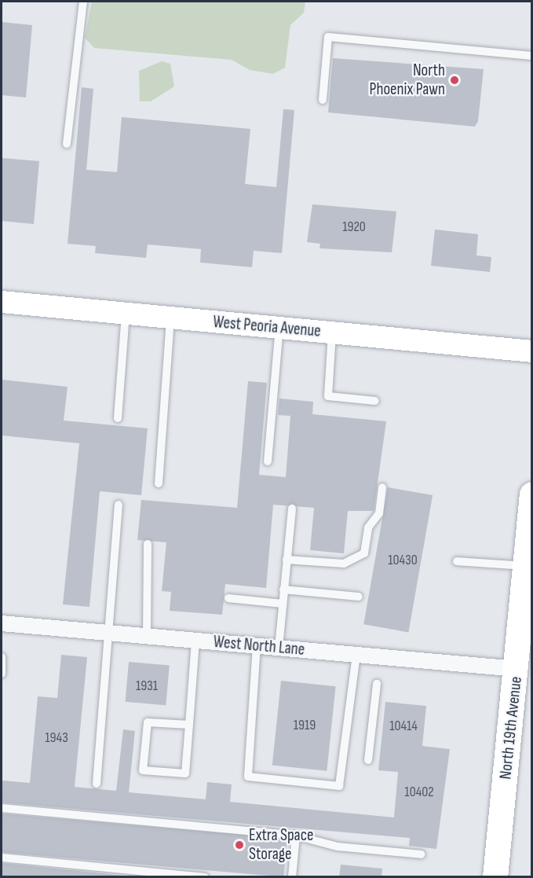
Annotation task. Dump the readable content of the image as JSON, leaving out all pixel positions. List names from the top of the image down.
{
  "streets": {
    "main road": ["West Peoria Avenue", "North 19th Avenue"],
    "street": ["West North Lane"]
  },
  "crossings": [
    ["West North Lane", "North 19th Avenue"]
  ],
  "places": ["North Phoenix Pawn", "Extra Space Storage"],
  "house_numbers": [
    "1920",
    "10430",
    "1931",
    "1919",
    "10414",
    "1943",
    "10402"
  ]
}
